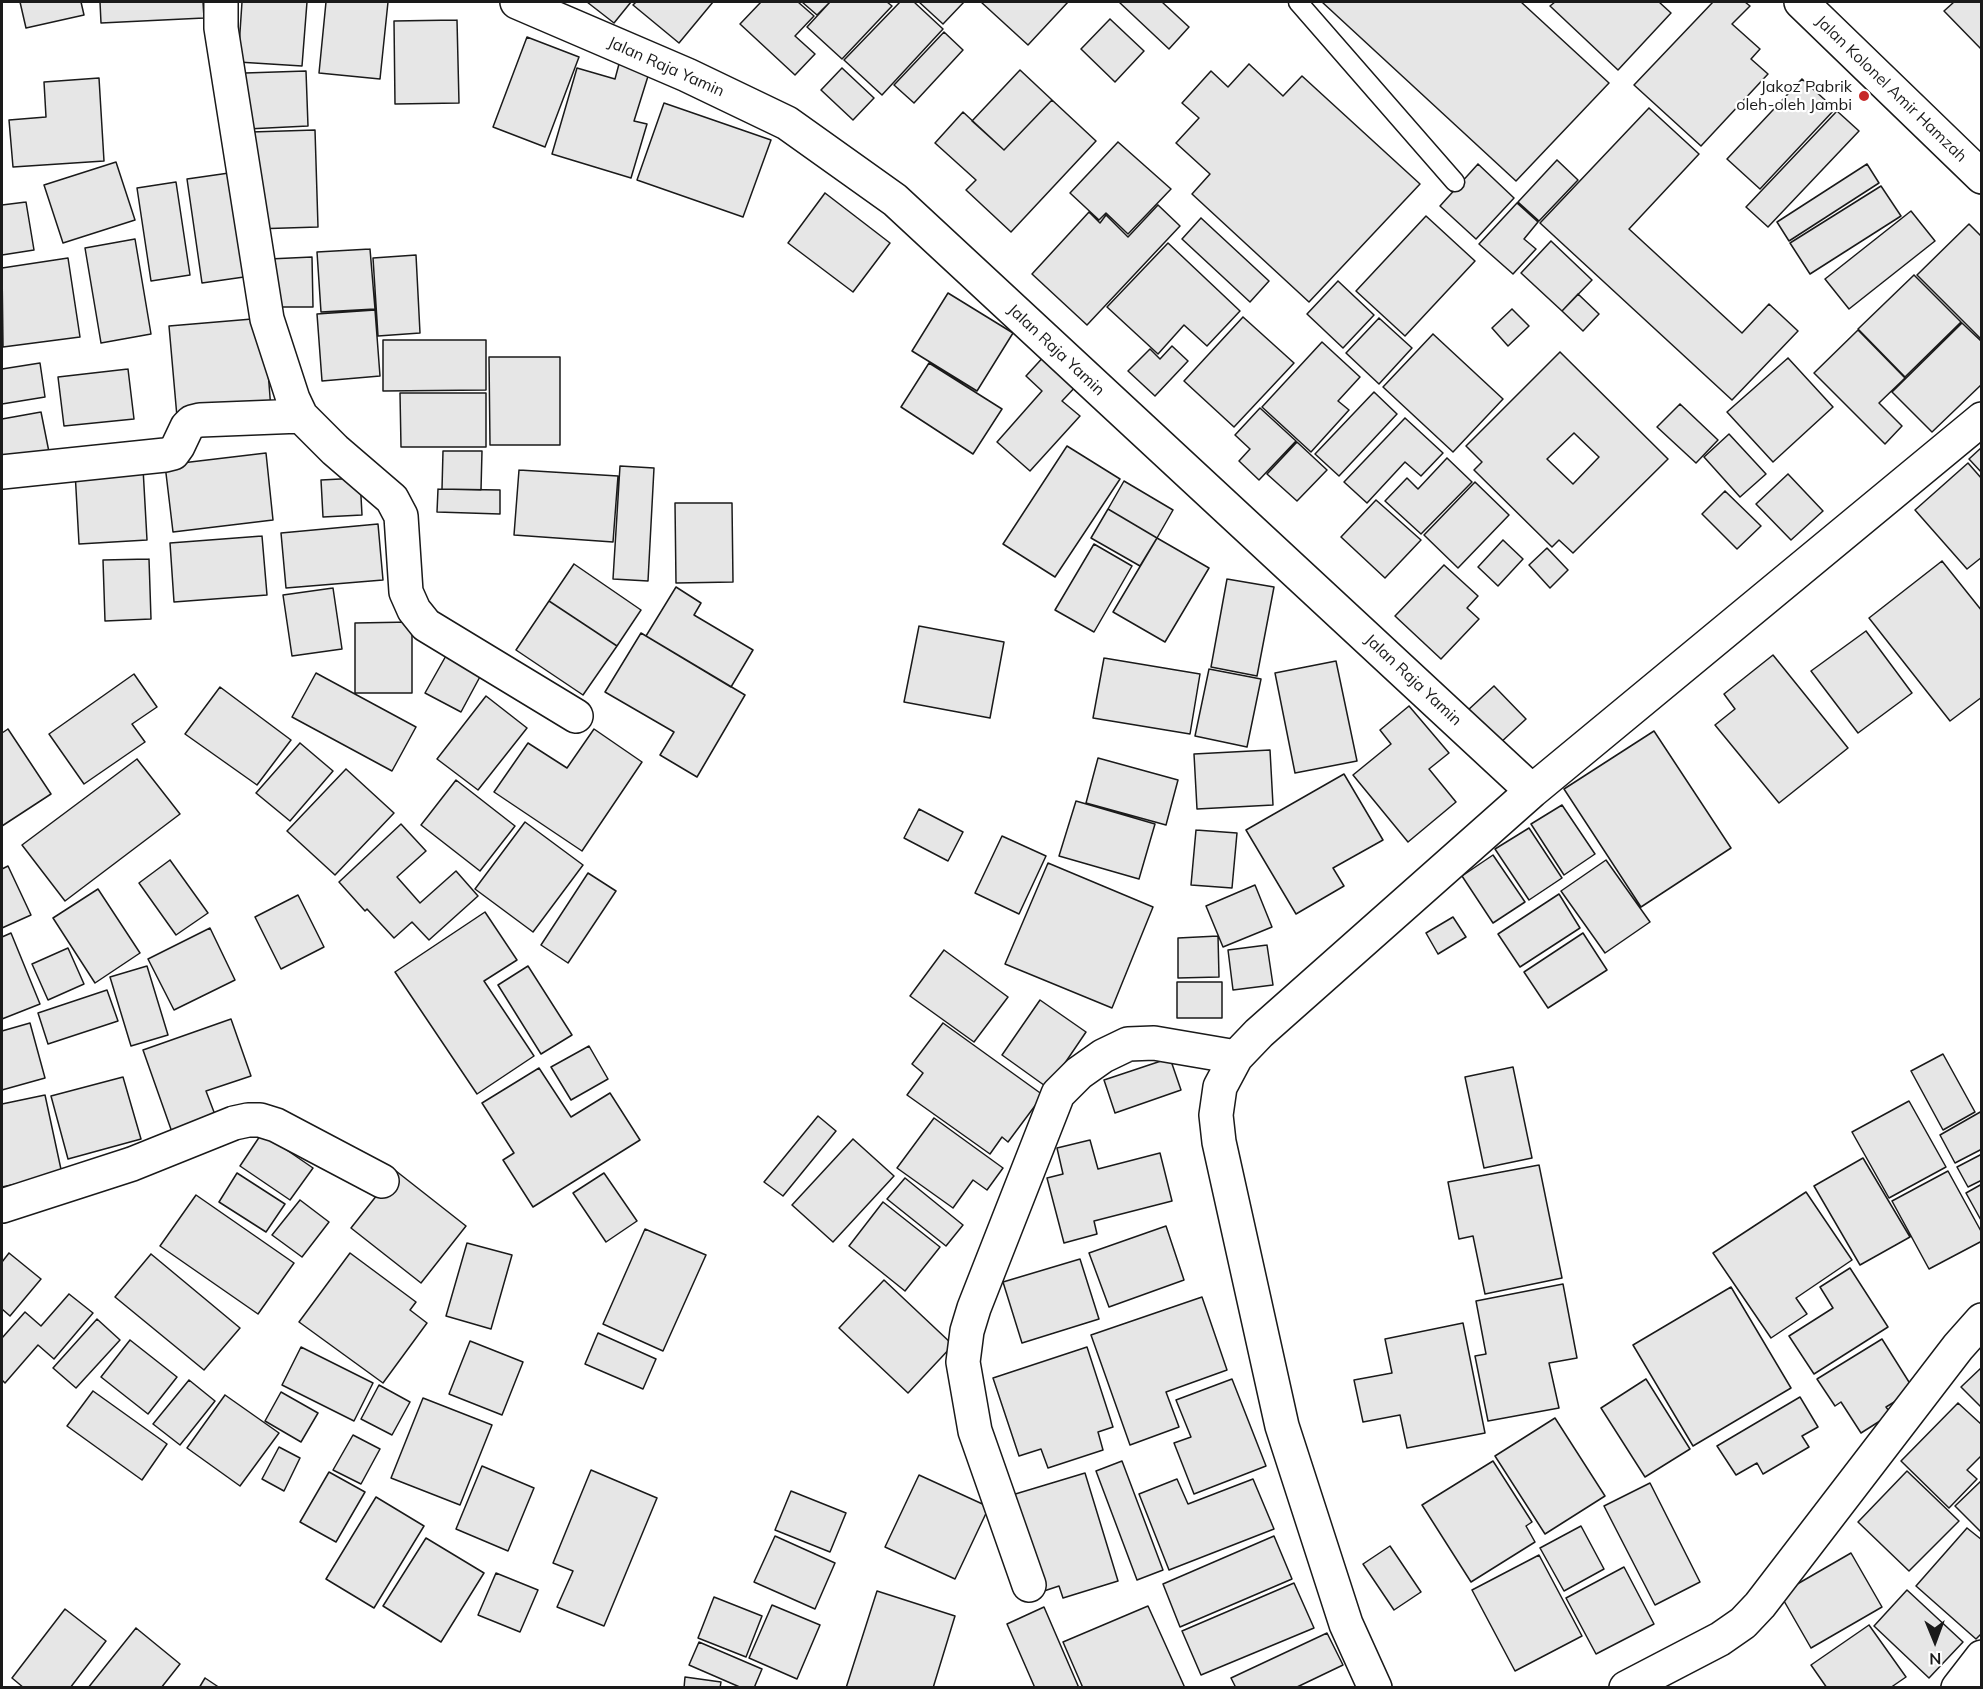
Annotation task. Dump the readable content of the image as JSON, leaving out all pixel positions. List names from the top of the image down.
{
  "streets": {
    "street": ["Jalan Raja Yamin", "Jalan Kolonel Amir Hamzah"]
  },
  "places": ["Jakoz Pabrik oleh-oleh Jambi"],
  "north": "bottom"
}
